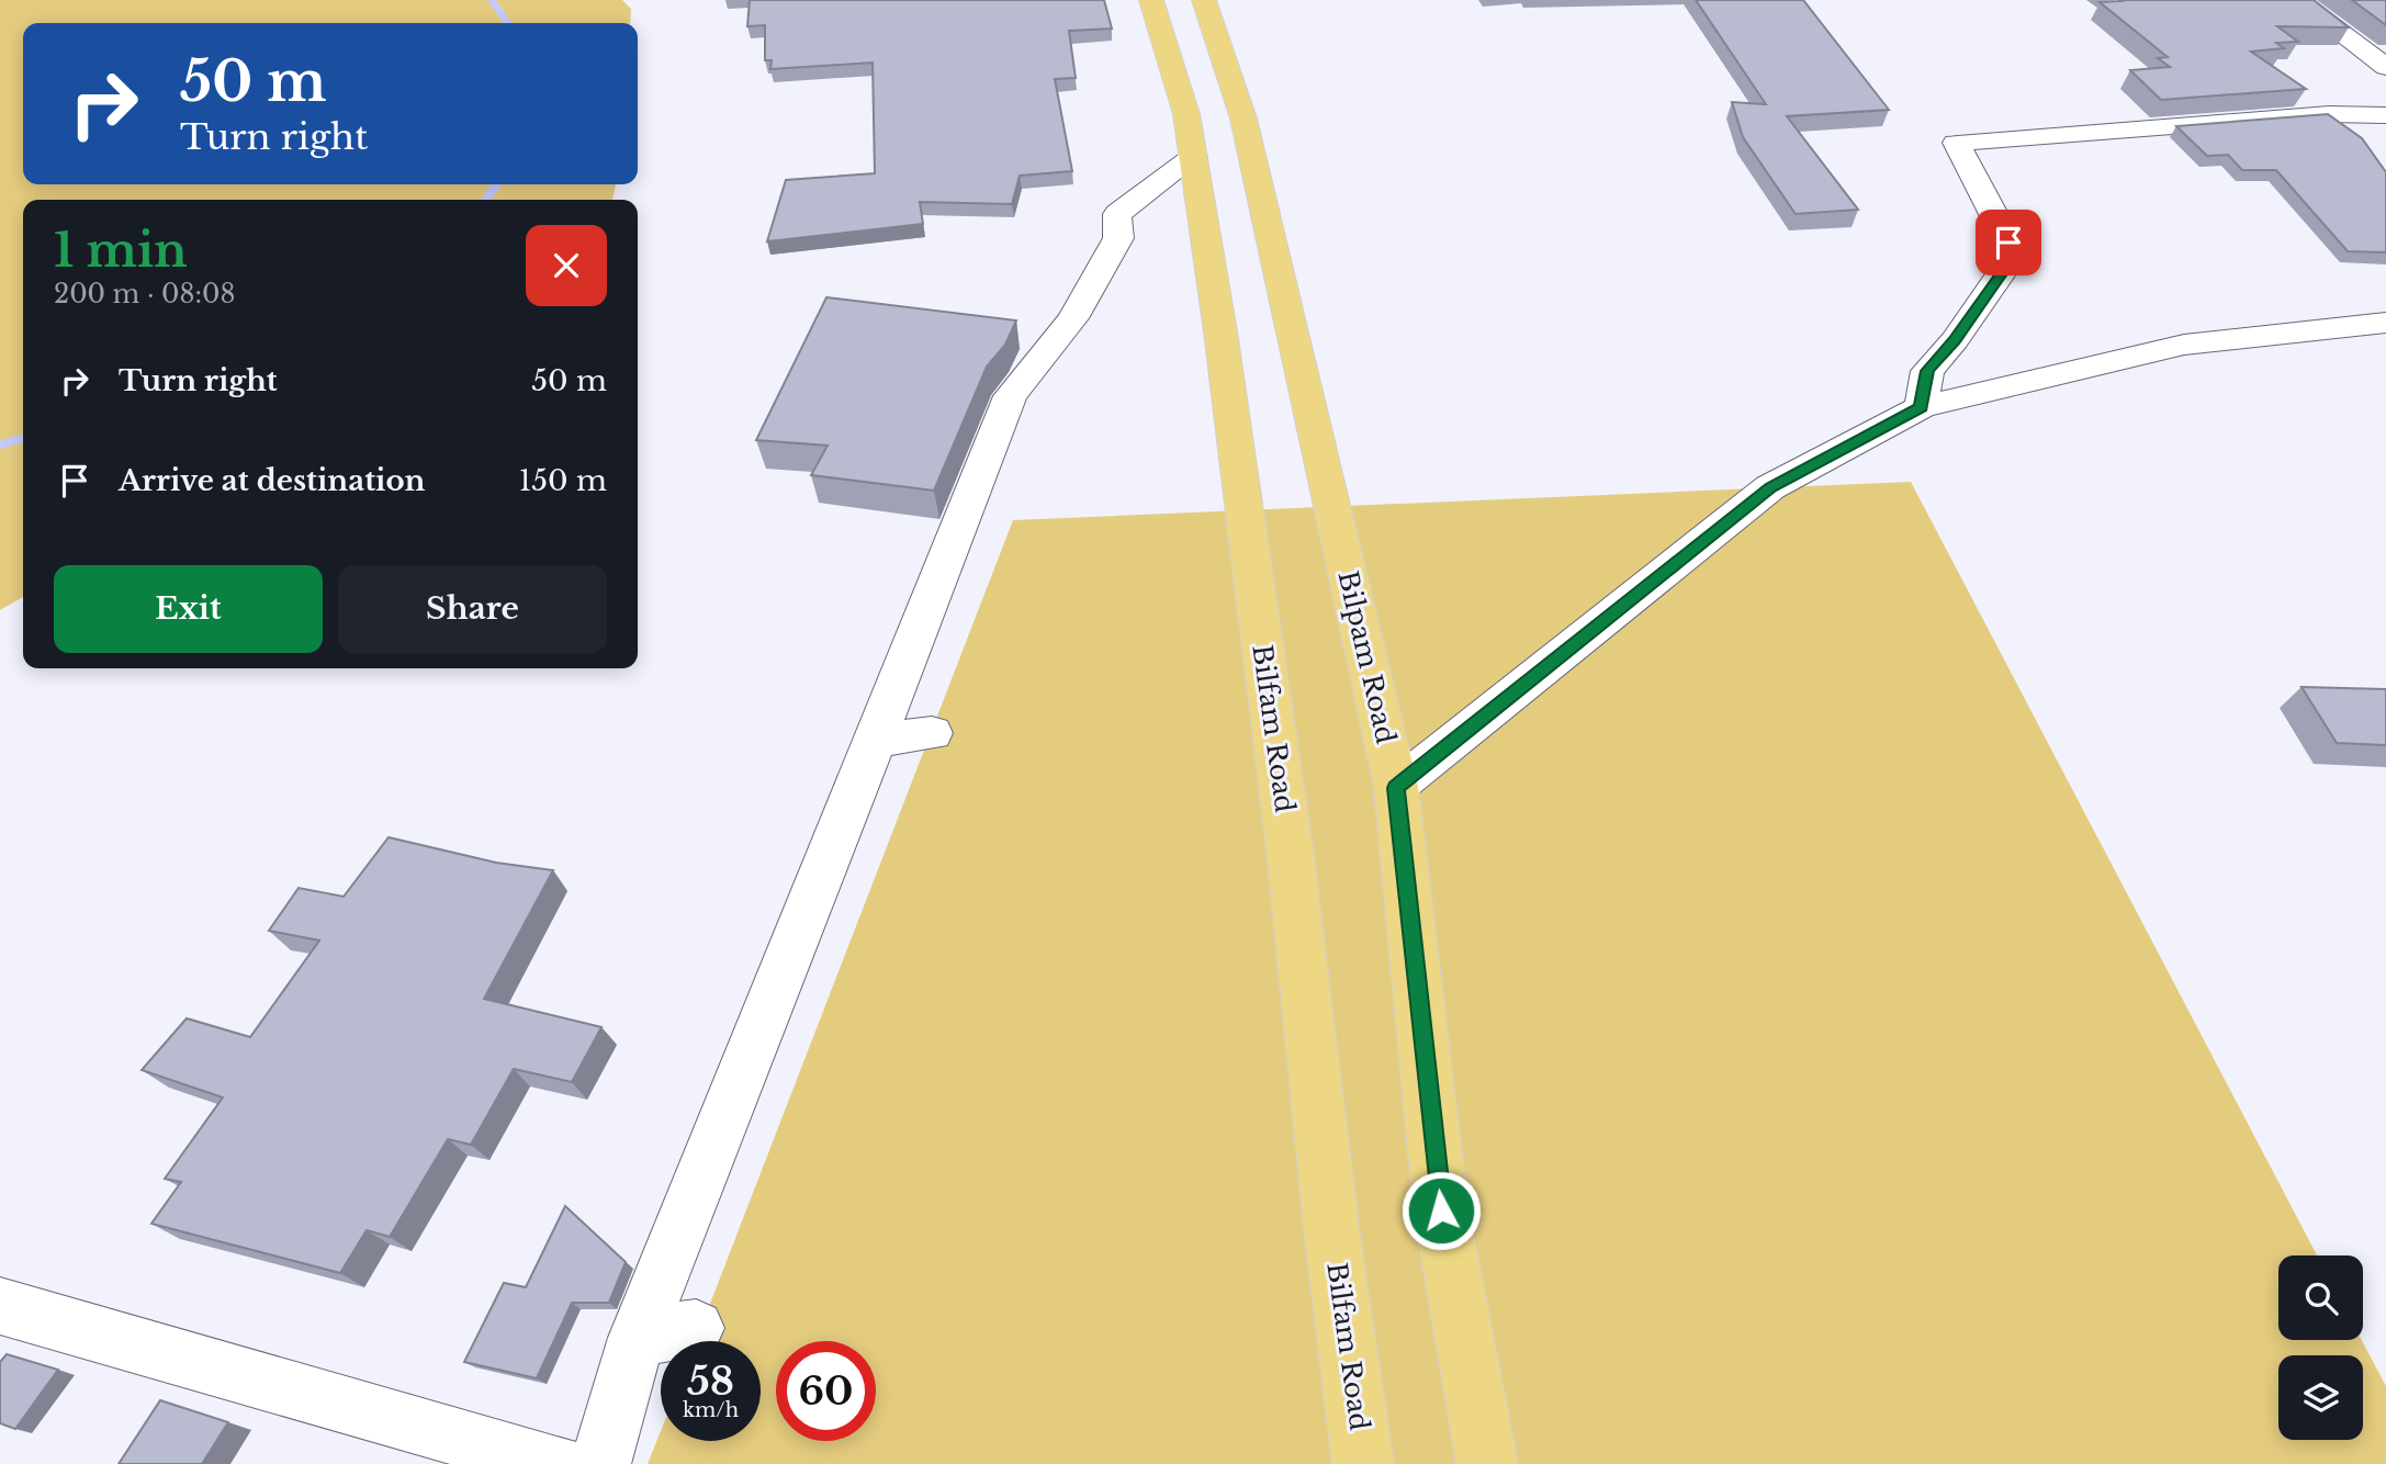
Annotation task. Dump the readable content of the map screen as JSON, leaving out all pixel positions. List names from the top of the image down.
{
  "streets": {
    "main road": ["Bilpam Road", "Bilfam Road"]
  },
  "page": {
    "turn": ["50 m", "Turn right"],
    "heading": ["1 min", "200 m · 08:08"],
    "list": [
      {
        "name": "Turn right",
        "value": "50 m"
      },
      {
        "name": "Arrive at destination",
        "value": "150 m"
      }
    ],
    "buttons": ["Exit", "Share"],
    "speed": "58 km/h",
    "limit": "60"
  }
}
